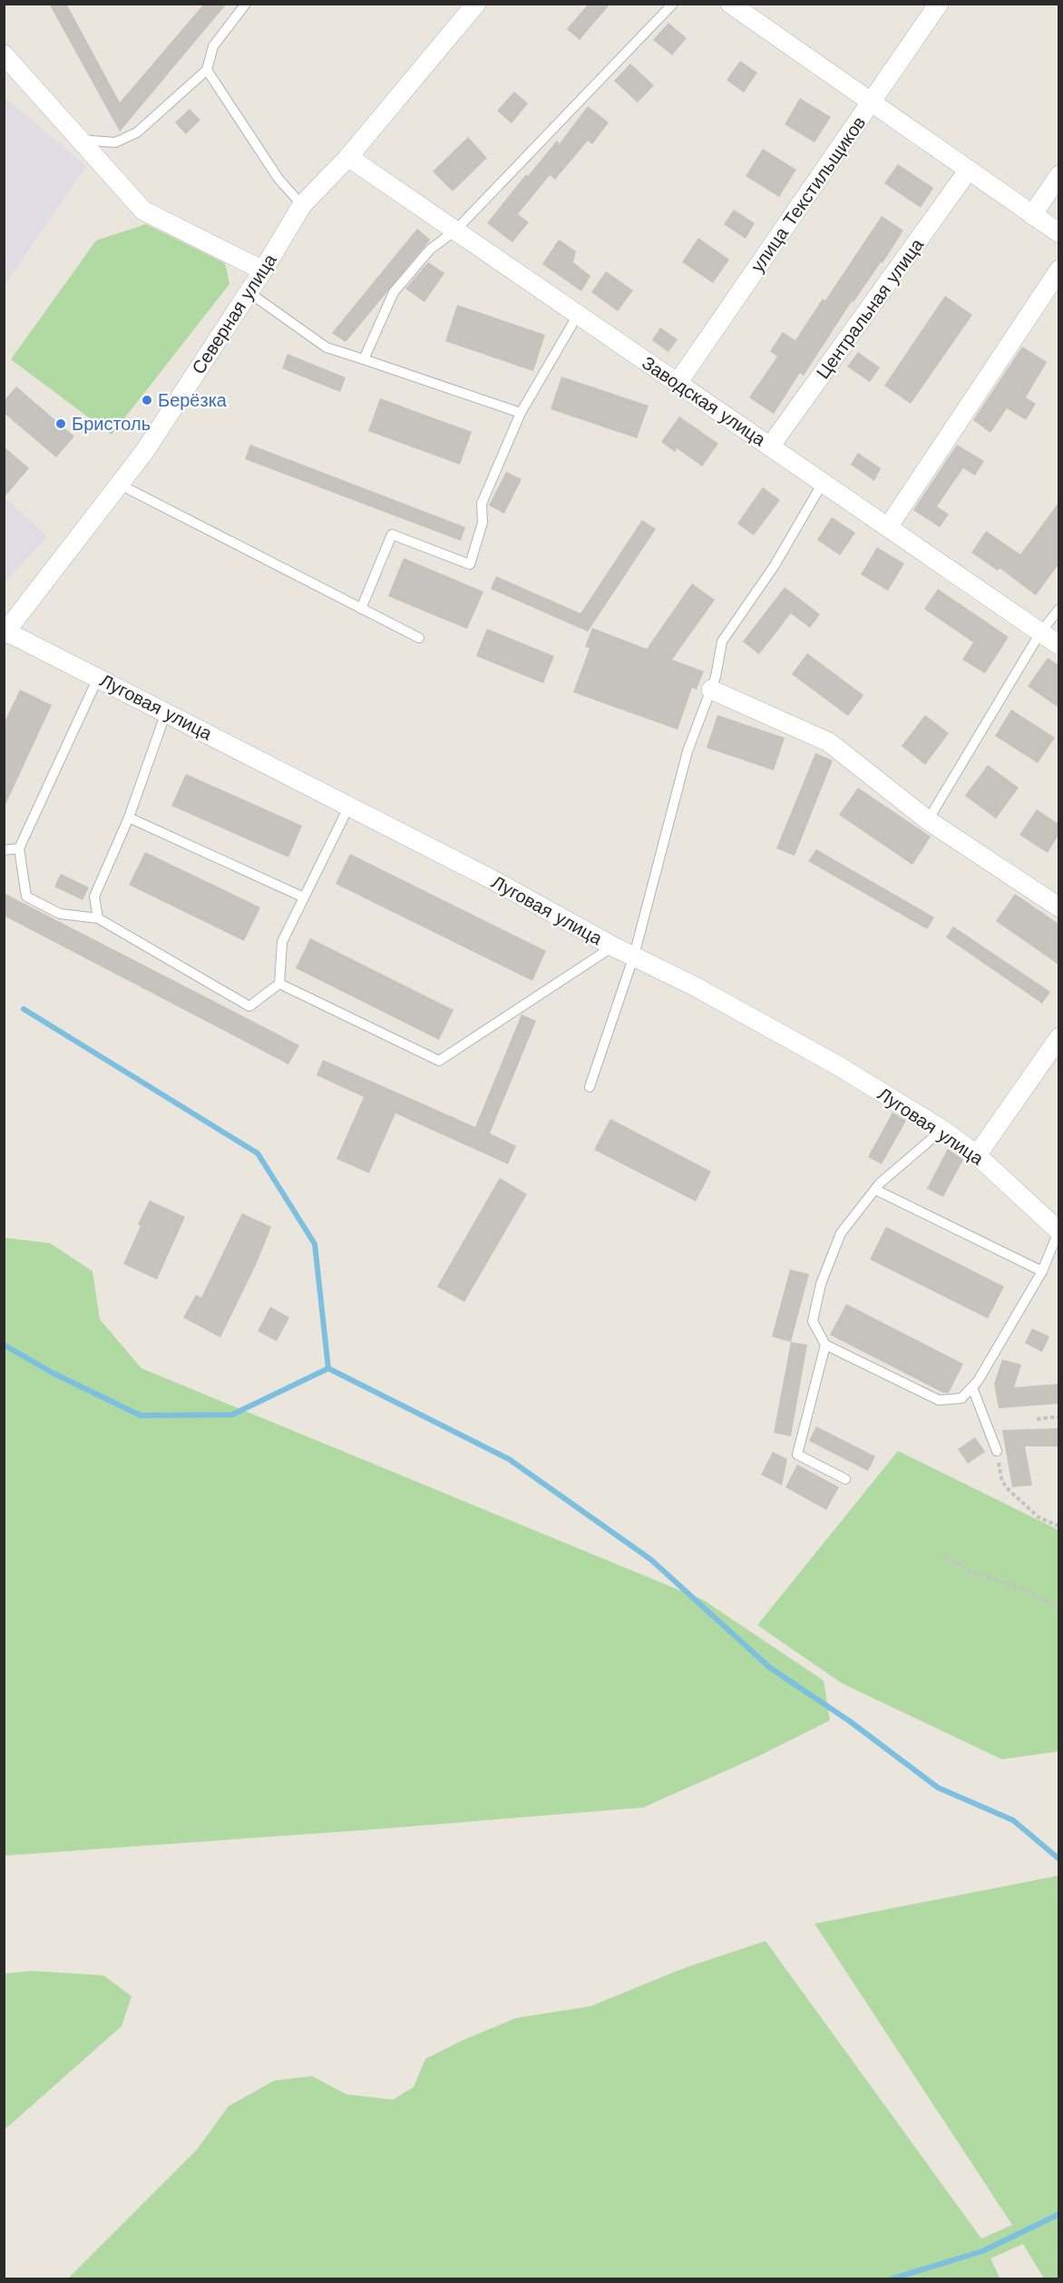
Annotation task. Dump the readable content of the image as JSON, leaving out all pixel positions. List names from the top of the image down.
{
  "streets": {
    "street": [
      "улица Текстильщиков",
      "Центральная улица",
      "Северная улица",
      "Заводская улица",
      "Луговая улица"
    ]
  },
  "crossings": [
    ["улица Текстильщиков", "Заводская улица"],
    ["Центральная улица", "Заводская улица"],
    ["Северная улица", "Заводская улица"],
    ["Северная улица", "Луговая улица"]
  ],
  "places": ["Берёзка", "Бристоль"]
}
